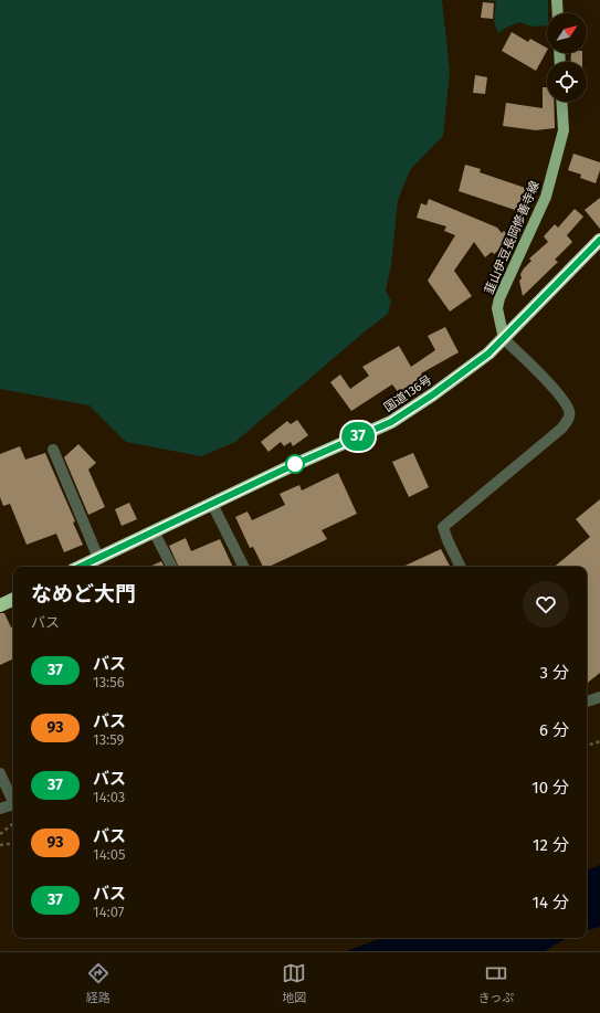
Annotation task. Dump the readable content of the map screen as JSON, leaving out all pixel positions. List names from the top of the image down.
{
  "streets": {
    "highway": ["国道136号"],
    "main road": ["韮山伊豆長岡修善寺線"]
  },
  "crossings": [
    ["韮山伊豆長岡修善寺線", "国道136号"]
  ],
  "lines": ["bus line 37"],
  "north": "top right",
  "page": {
    "on_map": "37",
    "heading": ["なめど大門", "バス"],
    "list": [
      {
        "mark": "37",
        "name": "バス",
        "note": "13:56",
        "value": "3 分"
      },
      {
        "mark": "93",
        "name": "バス",
        "note": "13:59",
        "value": "6 分"
      },
      {
        "mark": "37",
        "name": "バス",
        "note": "14:03",
        "value": "10 分"
      },
      {
        "mark": "93",
        "name": "バス",
        "note": "14:05",
        "value": "12 分"
      },
      {
        "mark": "37",
        "name": "バス",
        "note": "14:07",
        "value": "14 分"
      }
    ],
    "tabs": ["経路", "地図", "きっぷ"]
  }
}
